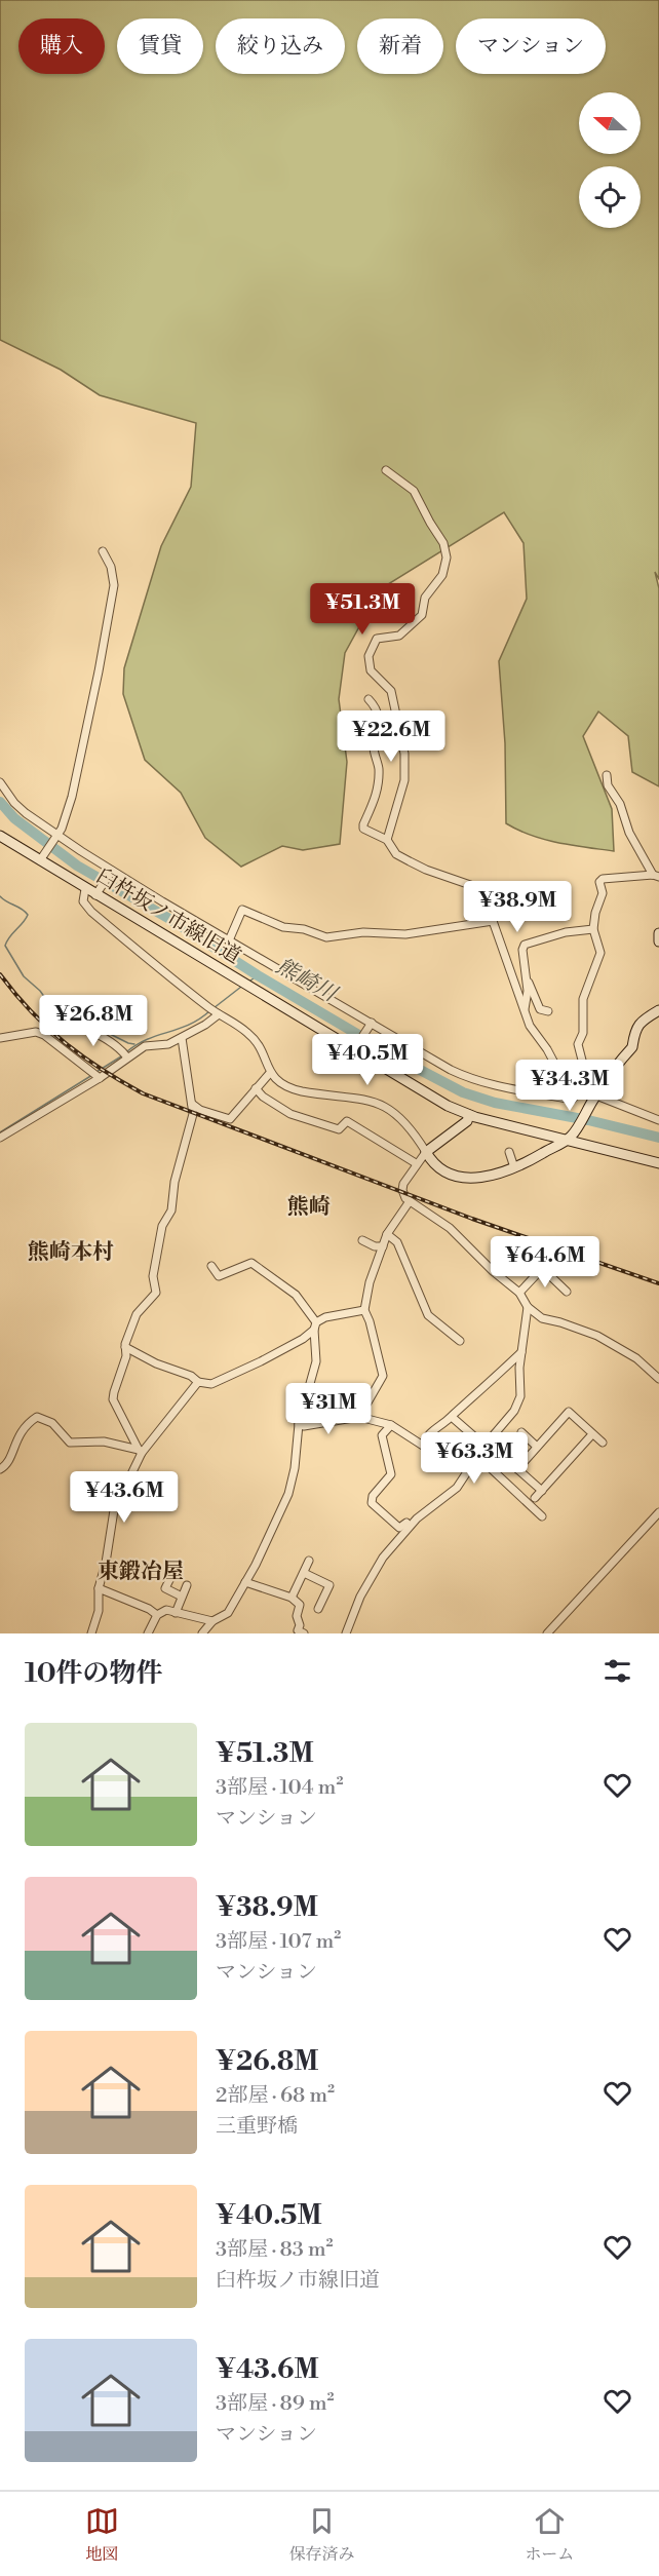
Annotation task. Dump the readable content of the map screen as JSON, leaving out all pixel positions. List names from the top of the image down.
{
  "streets": {
    "street": ["臼杵坂ノ市線旧道"]
  },
  "districts": ["熊崎", "熊崎本村", "東鍛冶屋"],
  "water": ["熊崎川"],
  "north": "left",
  "page": {
    "chip": [
      "購入",
      "賃貸",
      "絞り込み",
      "新着",
      "マンション"
    ],
    "price": [
      "¥51.3M",
      "¥22.6M",
      "¥38.9M",
      "¥26.8M",
      "¥40.5M",
      "¥34.3M",
      "¥64.6M",
      "¥31M",
      "¥63.3M",
      "¥43.6M"
    ],
    "heading": "10件の物件",
    "list": [
      {
        "name": "¥51.3M",
        "note": "3部屋 · 104 m² · マンション"
      },
      {
        "name": "¥38.9M",
        "note": "3部屋 · 107 m² · マンション"
      },
      {
        "name": "¥26.8M",
        "note": "2部屋 · 68 m² · 三重野橋"
      },
      {
        "name": "¥40.5M",
        "note": "3部屋 · 83 m² · 臼杵坂ノ市線旧道"
      },
      {
        "name": "¥43.6M",
        "note": "3部屋 · 89 m² · マンション"
      }
    ],
    "tabs": ["地図", "保存済み", "ホーム"]
  }
}
